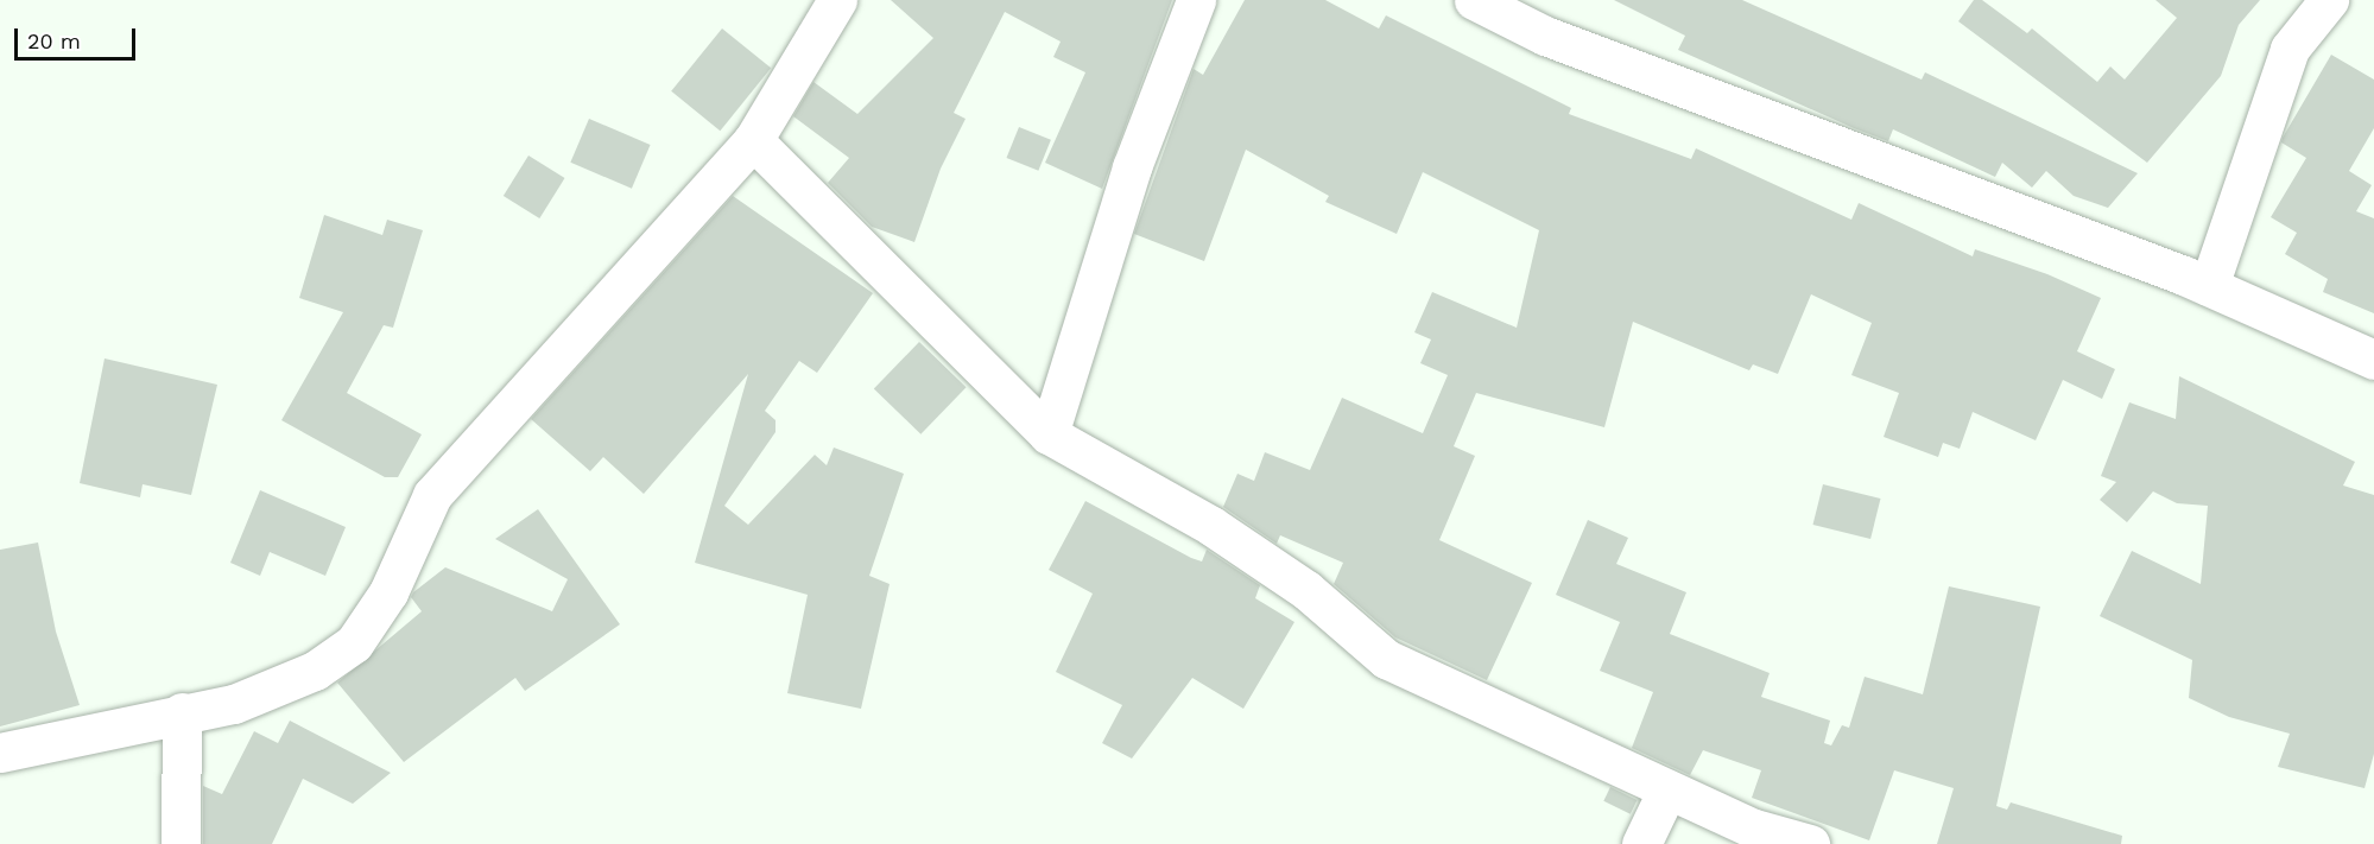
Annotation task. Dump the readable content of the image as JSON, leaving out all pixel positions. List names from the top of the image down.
{
  "scale_bar": "20 m"
}
